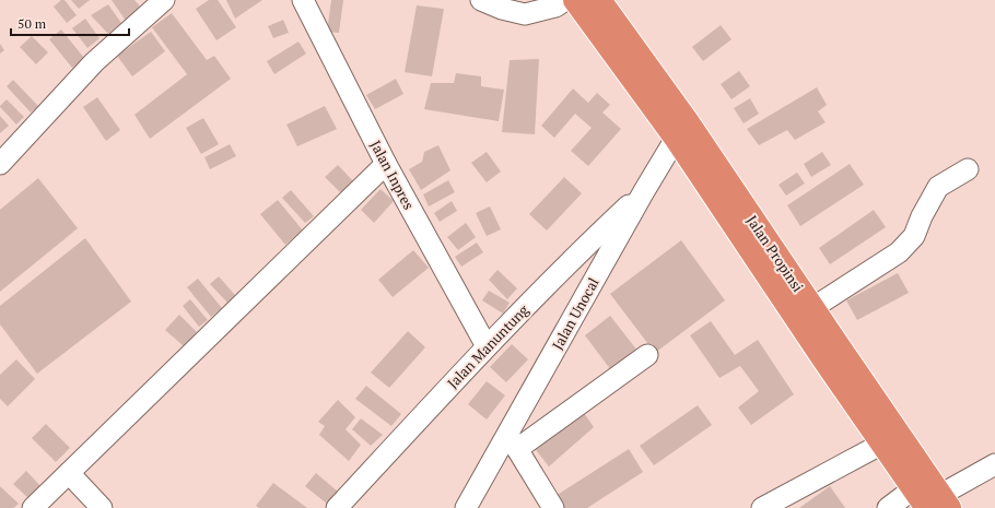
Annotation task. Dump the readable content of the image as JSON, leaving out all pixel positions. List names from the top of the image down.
{
  "streets": {
    "highway": ["Jalan Propinsi"],
    "street": ["Jalan Inpres", "Jalan Unocal", "Jalan Manuntung"]
  },
  "crossings": [
    ["Jalan Inpres", "Jalan Manuntung"],
    ["Jalan Propinsi", "Jalan Unocal"],
    ["Jalan Unocal", "Jalan Manuntung"]
  ],
  "scale_bar": "50 m"
}
